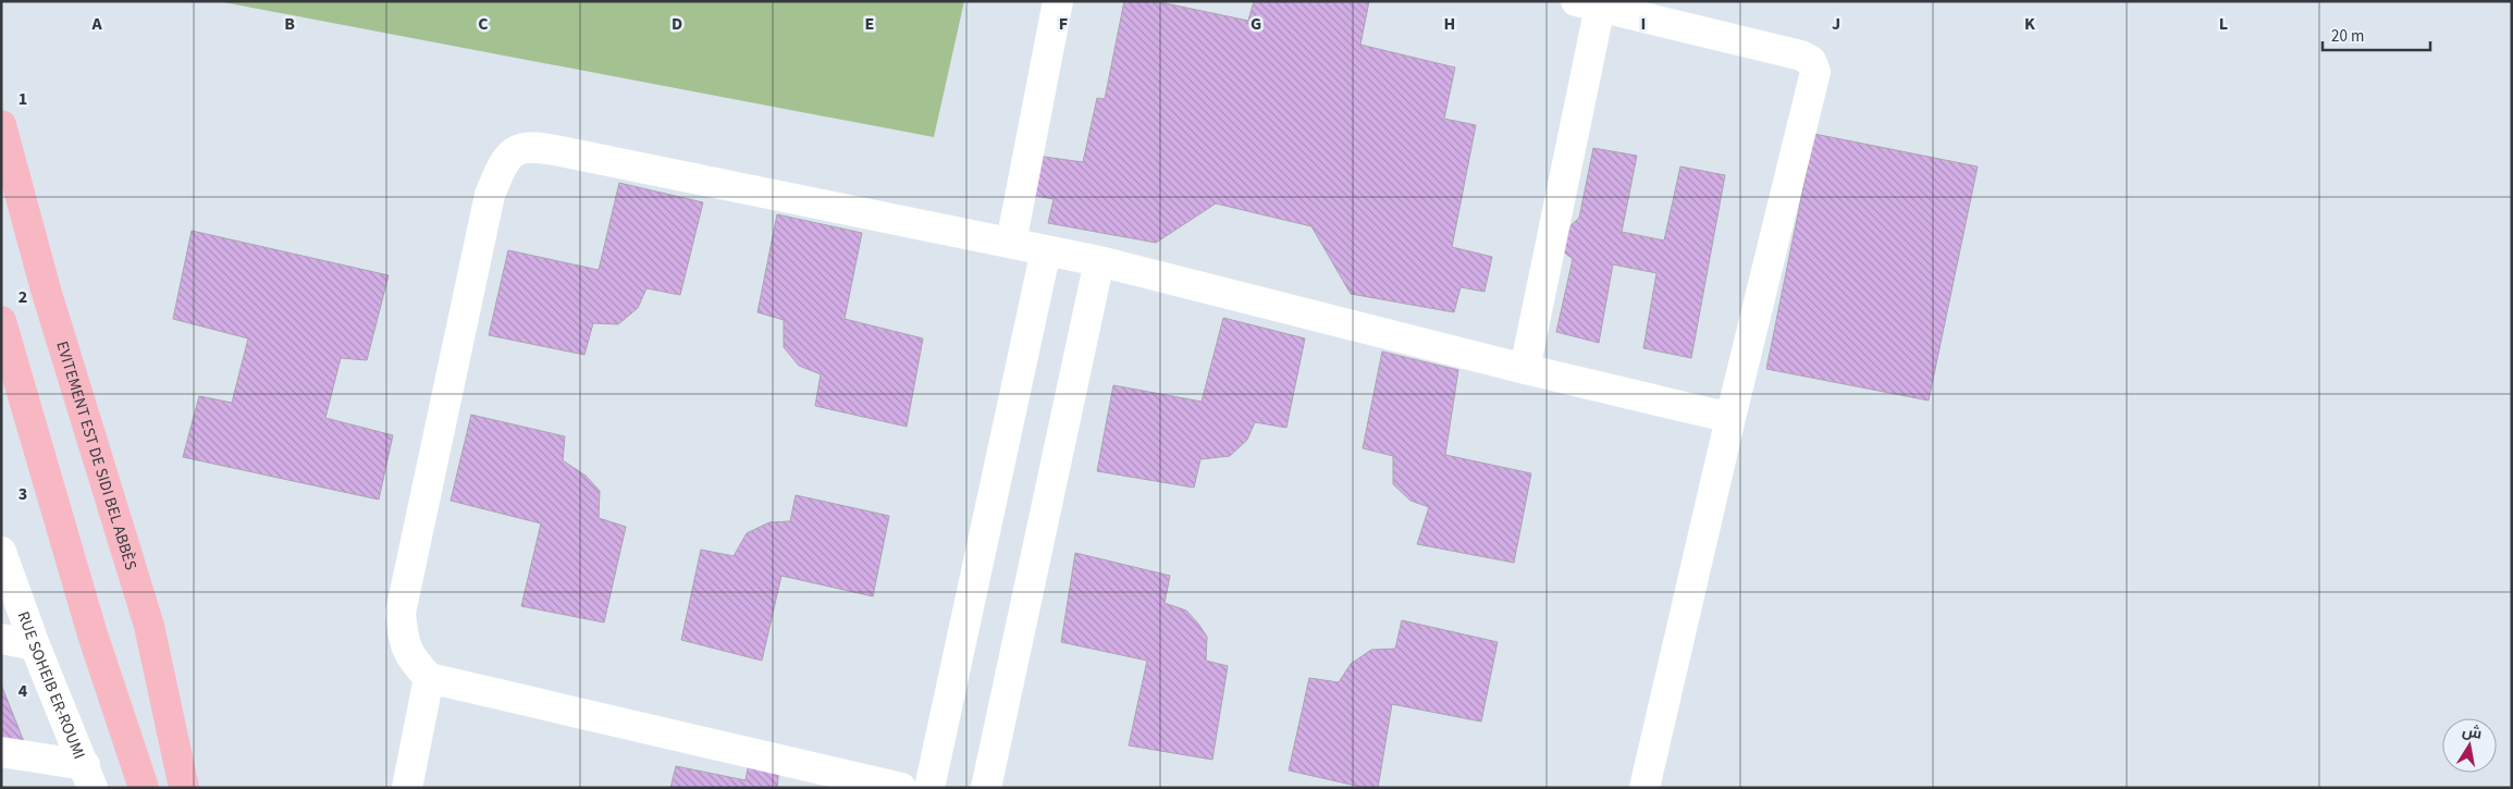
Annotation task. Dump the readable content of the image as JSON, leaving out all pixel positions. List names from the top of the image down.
{
  "streets": {
    "highway": ["EVITEMENT EST DE SIDI BEL ABBÈS"],
    "street": ["RUE SOHEIB ER-ROUMI"]
  },
  "scale_bar": "20 m",
  "north": "top",
  "grid": {
    "columns": [
      "A",
      "B",
      "C",
      "D",
      "E",
      "F",
      "G",
      "H",
      "I",
      "J",
      "K",
      "L"
    ],
    "rows": [
      "1",
      "2",
      "3",
      "4"
    ]
  }
}
